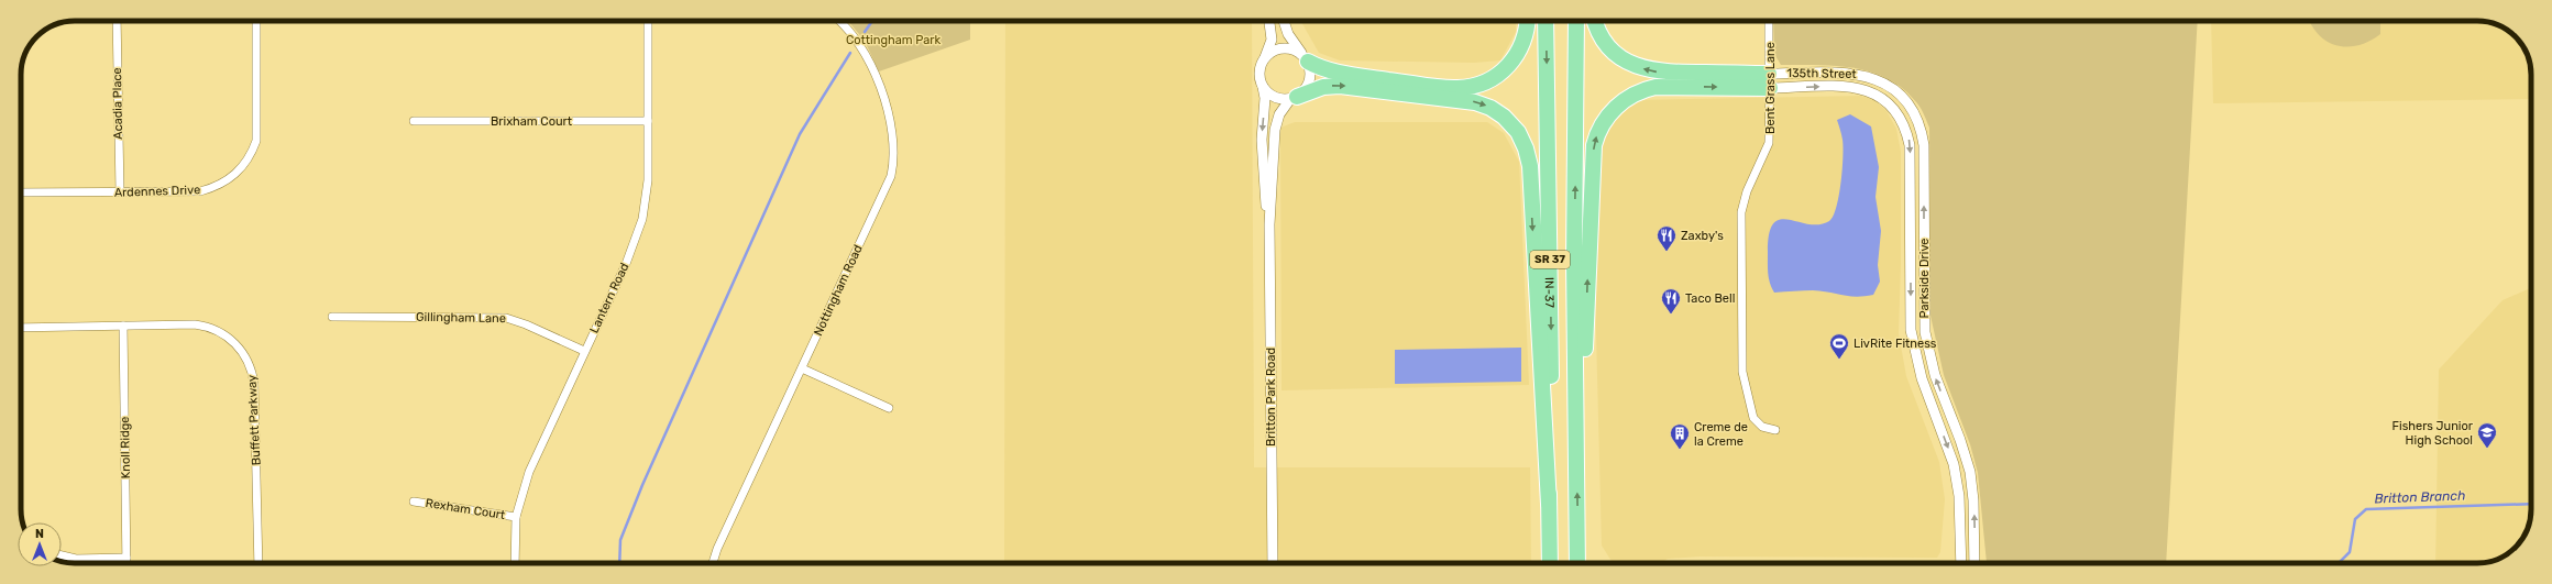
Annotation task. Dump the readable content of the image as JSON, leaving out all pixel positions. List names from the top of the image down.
{
  "streets": {
    "highway": ["SR 37", "IN-37"],
    "street": [
      "135th Street",
      "Bent Grass Lane",
      "Acadia Place",
      "Brixham Court",
      "Ardennes Drive",
      "Parkside Drive",
      "Nottingham Road",
      "Lantern Road",
      "Gillingham Lane",
      "Britton Park Road",
      "Buffett Parkway",
      "Knoll Ridge",
      "Rexham Court"
    ]
  },
  "crossings": [
    ["135th Street", "Bent Grass Lane"],
    ["135th Street", "Parkside Drive"],
    ["Acadia Place", "Ardennes Drive"],
    ["Brixham Court", "Lantern Road"],
    ["Lantern Road", "Gillingham Lane"],
    ["Lantern Road", "Rexham Court"],
    ["Buffett Parkway", "Knoll Ridge"]
  ],
  "water": ["Britton Branch"],
  "parks": ["Cottingham Park"],
  "places": {
    "restaurant": ["Zaxby's", "Taco Bell"],
    "sports": ["LivRite Fitness"],
    "school or university": ["Fishers Junior High School"],
    "building": ["Creme de la Creme"]
  },
  "north": "top"
}
